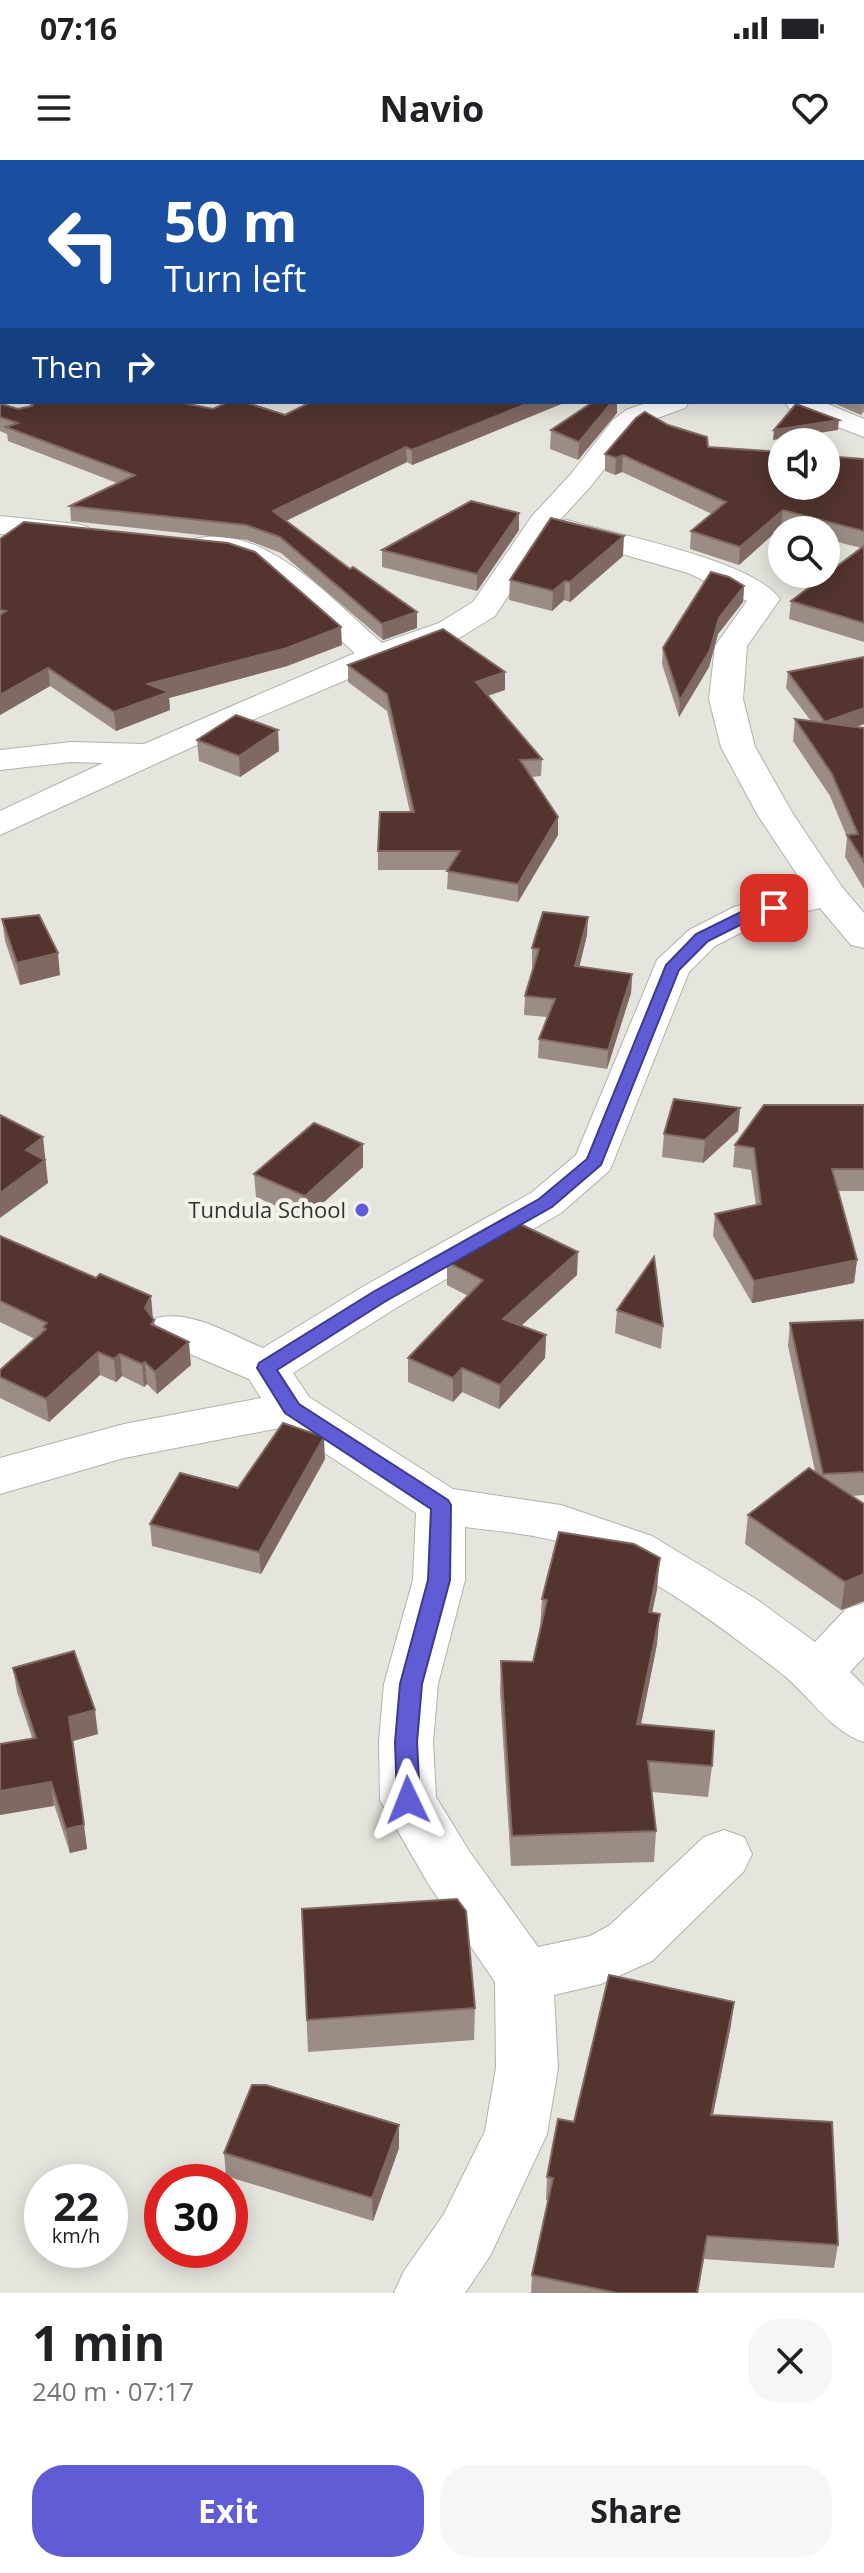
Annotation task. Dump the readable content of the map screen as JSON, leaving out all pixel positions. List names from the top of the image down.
{
  "places": ["Tundula School"],
  "page": {
    "status": "07:16",
    "header": "Navio",
    "turn": ["50 m", "Turn left"],
    "then": "Then",
    "speed": "22 km/h",
    "limit": "30",
    "heading": ["1 min", "240 m · 07:17"],
    "buttons": ["Exit", "Share"]
  }
}
